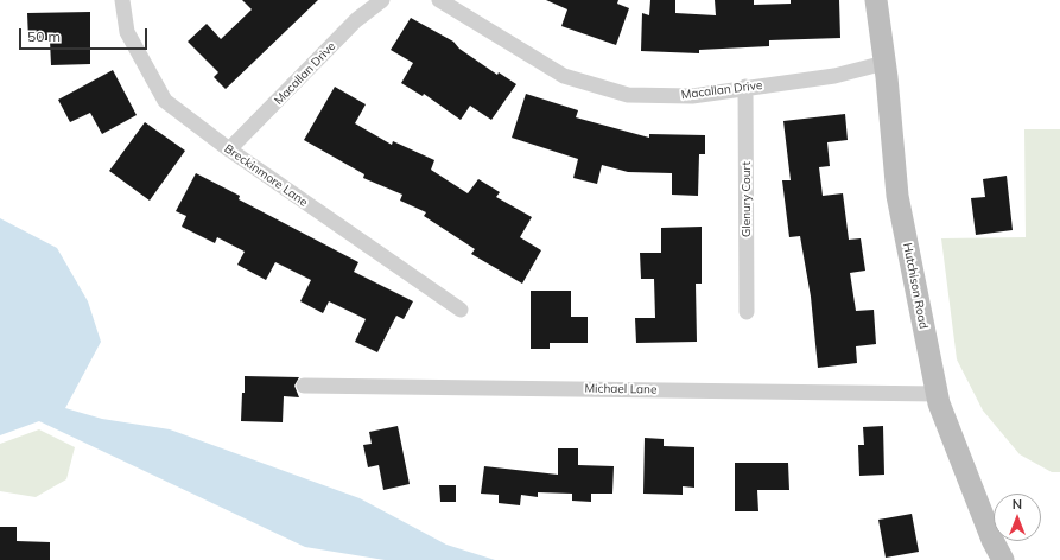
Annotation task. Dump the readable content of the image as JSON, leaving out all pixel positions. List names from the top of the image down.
{
  "streets": {
    "street": [
      "Macallan Drive",
      "Breckinmore Lane",
      "Glenury Court",
      "Hutchison Road",
      "Michael Lane"
    ]
  },
  "crossings": [
    ["Macallan Drive", "Breckinmore Lane"],
    ["Macallan Drive", "Glenury Court"],
    ["Macallan Drive", "Hutchison Road"],
    ["Hutchison Road", "Michael Lane"]
  ],
  "scale_bar": "50 m",
  "north": "top"
}
